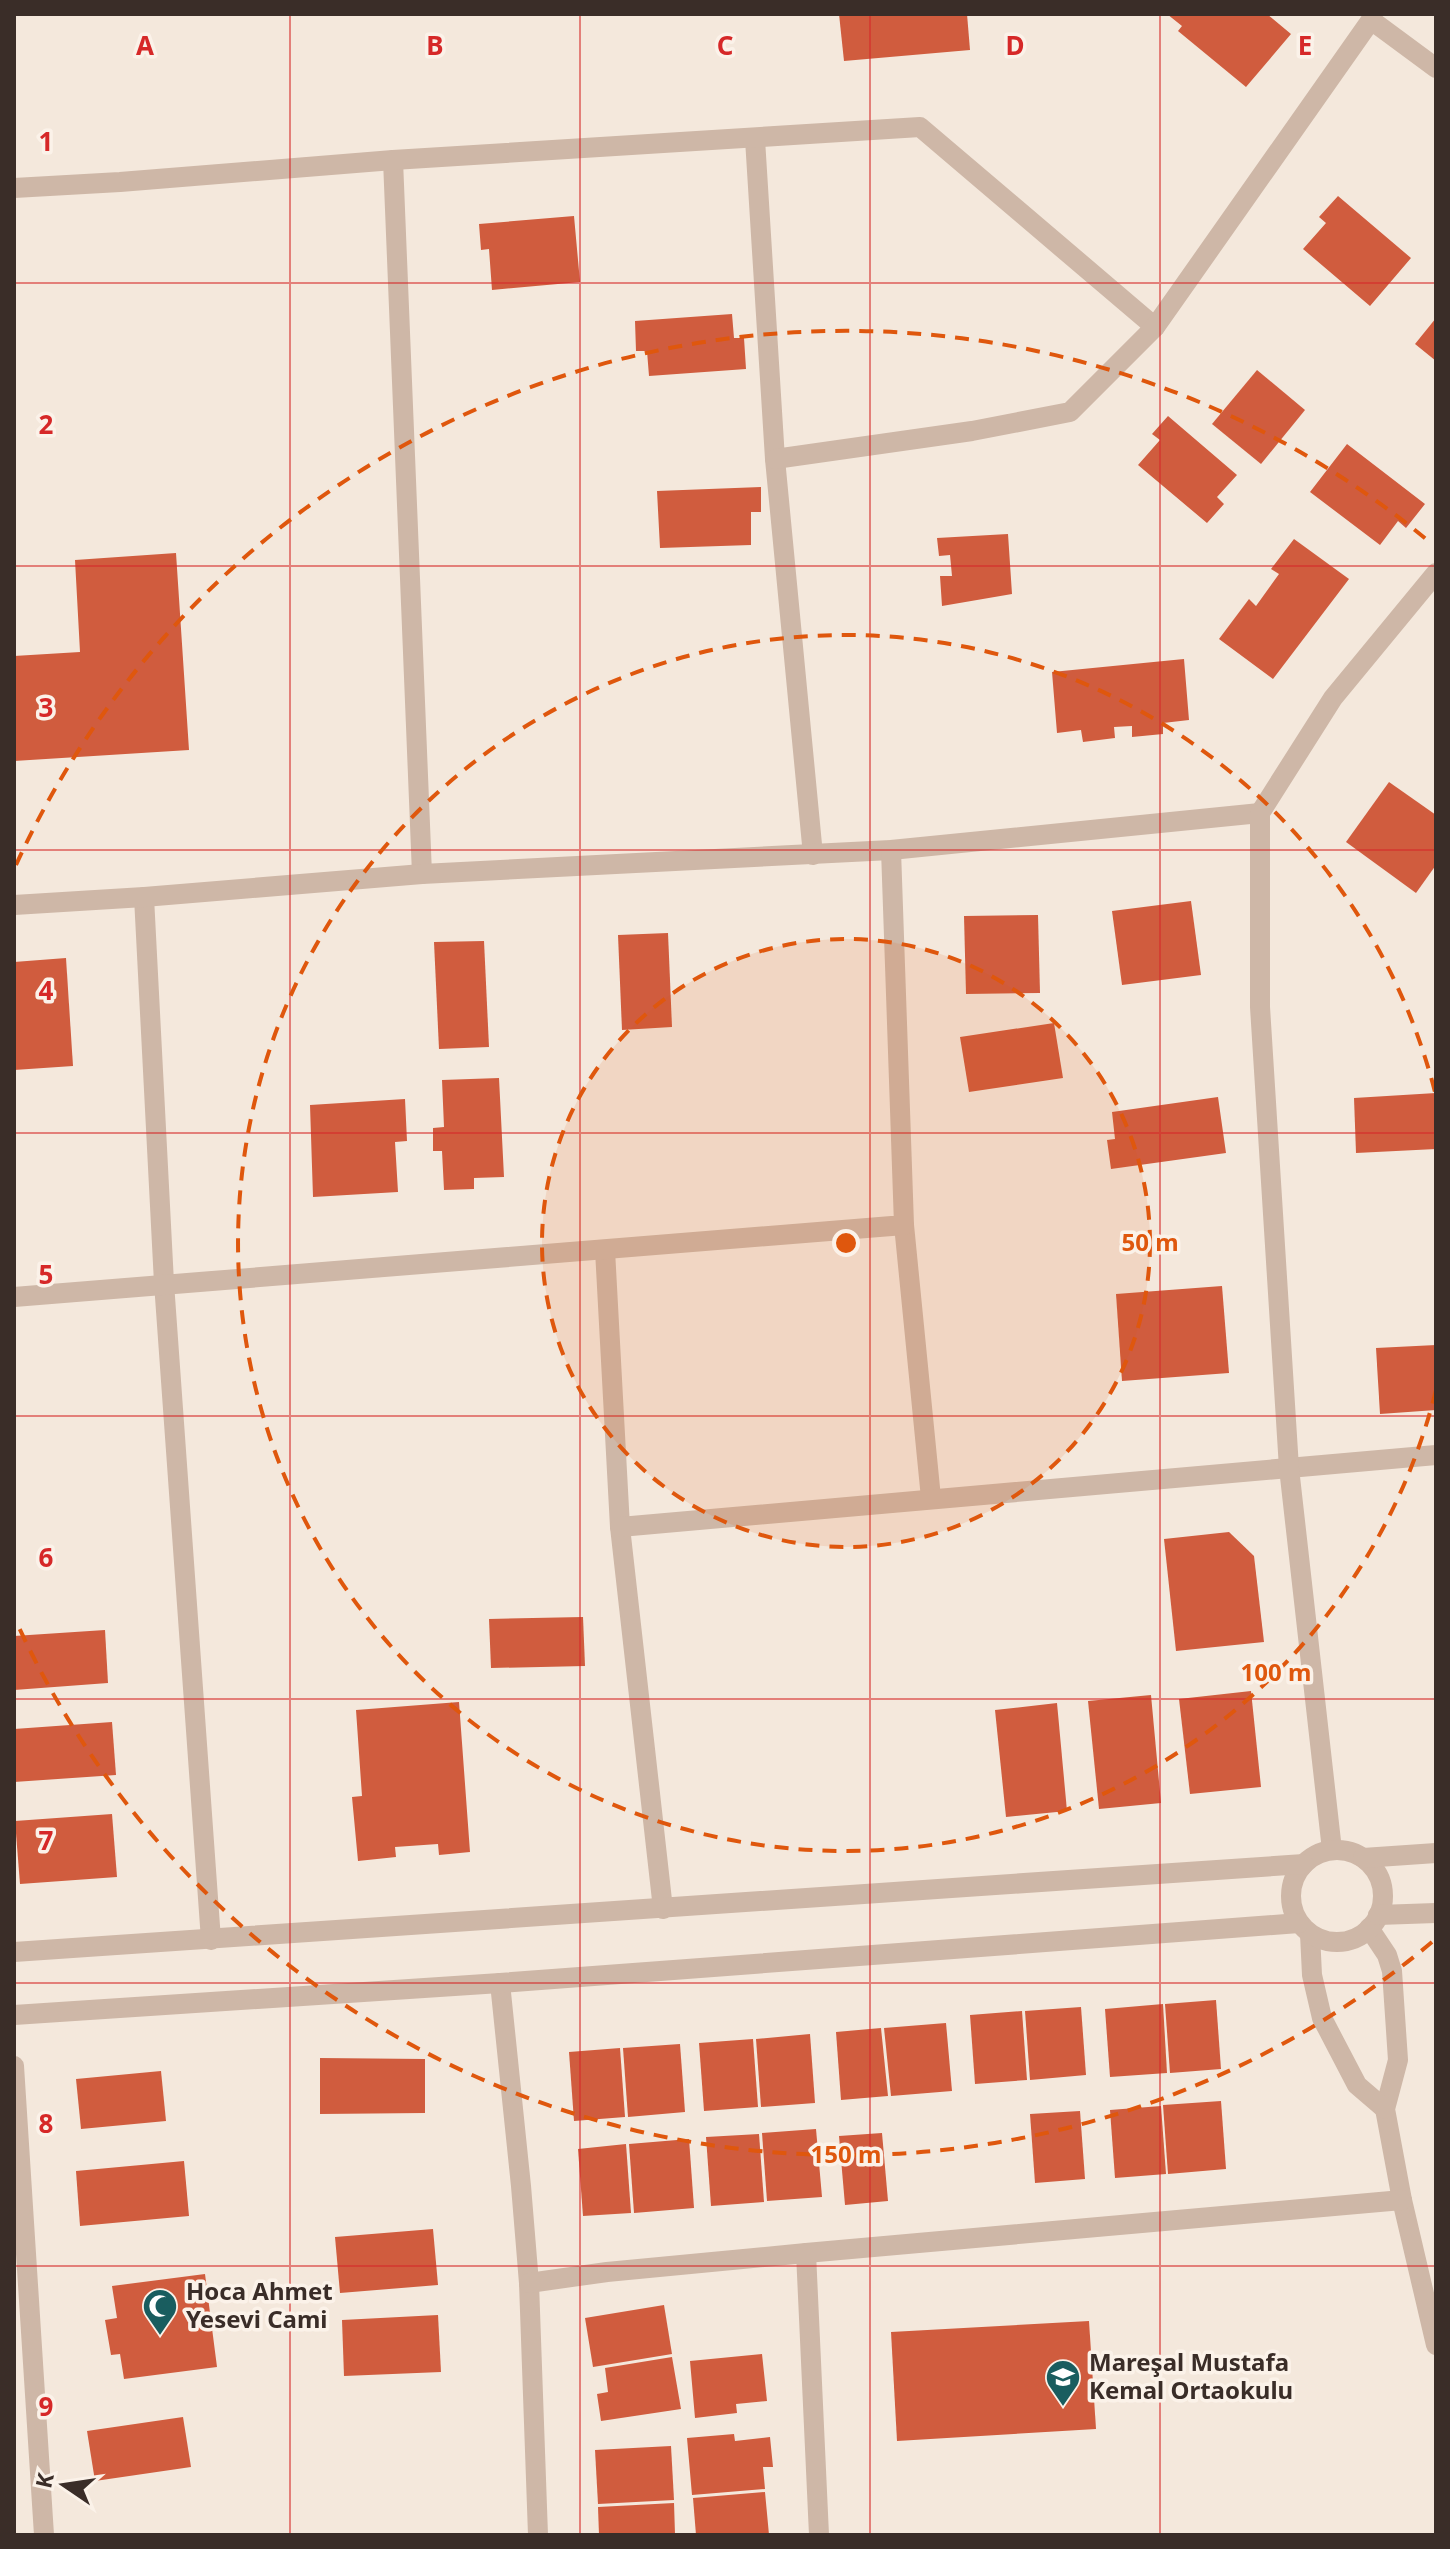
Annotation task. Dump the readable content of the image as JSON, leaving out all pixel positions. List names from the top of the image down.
{
  "places": {
    "mosque": ["Hoca Ahmet Yesevi Cami"],
    "school or university": ["Mareşal Mustafa Kemal Ortaokulu"]
  },
  "north": "left",
  "grid": {
    "columns": [
      "A",
      "B",
      "C",
      "D",
      "E"
    ],
    "rows": [
      "1",
      "2",
      "3",
      "4",
      "5",
      "6",
      "7",
      "8",
      "9"
    ]
  },
  "rings": ["50 m", "100 m", "150 m"]
}
